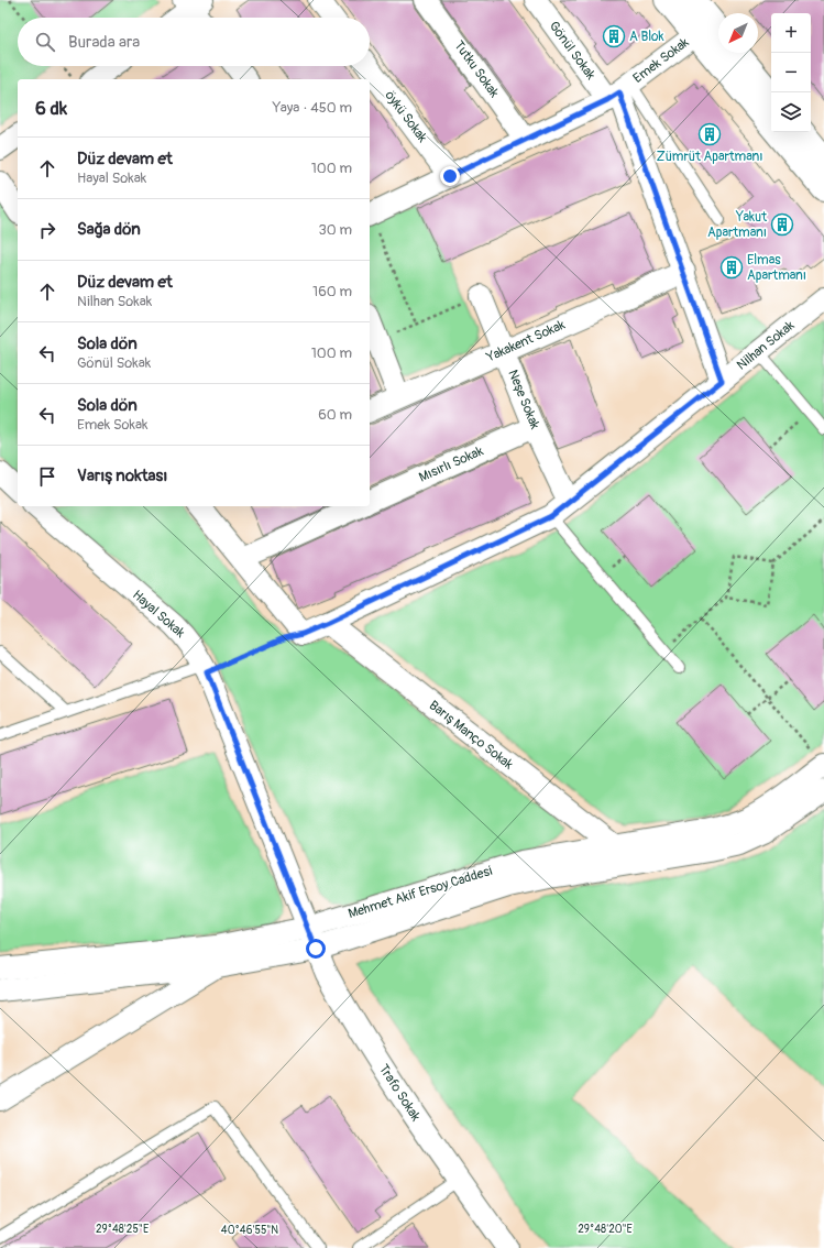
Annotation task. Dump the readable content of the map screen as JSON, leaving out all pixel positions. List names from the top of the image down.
{
  "streets": {
    "street": [
      "Gönül Sokak",
      "Emek Sokak",
      "Tutku Sokak",
      "öykü Sokak",
      "Yakakent Sokak",
      "Nilhan Sokak",
      "Neşe Sokak",
      "Mısırlı Sokak",
      "Hayal Sokak",
      "Barış Manço Sokak",
      "Mehmet Akif Ersoy Caddesi",
      "Trafo Sokak"
    ]
  },
  "crossings": [
    ["Gönül Sokak", "Emek Sokak"],
    ["Gönül Sokak", "Yakakent Sokak"],
    ["Gönül Sokak", "Nilhan Sokak"],
    ["Emek Sokak", "Tutku Sokak"],
    ["Emek Sokak", "öykü Sokak"],
    ["Yakakent Sokak", "Neşe Sokak"],
    ["Nilhan Sokak", "Neşe Sokak"],
    ["Nilhan Sokak", "Barış Manço Sokak"],
    ["Neşe Sokak", "Mısırlı Sokak"],
    ["Hayal Sokak", "Mehmet Akif Ersoy Caddesi"],
    ["Hayal Sokak", "Trafo Sokak"],
    ["Barış Manço Sokak", "Mehmet Akif Ersoy Caddesi"],
    ["Mehmet Akif Ersoy Caddesi", "Trafo Sokak"]
  ],
  "places": {
    "building": [
      "A Blok",
      "Zümrüt Apartmanı",
      "Yakut Apartmanı",
      "Elmas Apartmanı"
    ]
  },
  "north": "bottom left",
  "page": {
    "map_buttons": ["+", "−"],
    "search": "Burada ara",
    "heading": ["6 dk", "Yaya · 450 m"],
    "list": [
      ["Düz devam et", "Hayal Sokak", "100 m"],
      ["Sağa dön", "30 m"],
      ["Düz devam et", "Nilhan Sokak", "160 m"],
      ["Sola dön", "Gönül Sokak", "100 m"],
      ["Sola dön", "Emek Sokak", "60 m"],
      "Varış noktası"
    ]
  },
  "coordinates": ["29°48'25\"E", "29°48'20\"E", "40°46'55\"N"]
}
